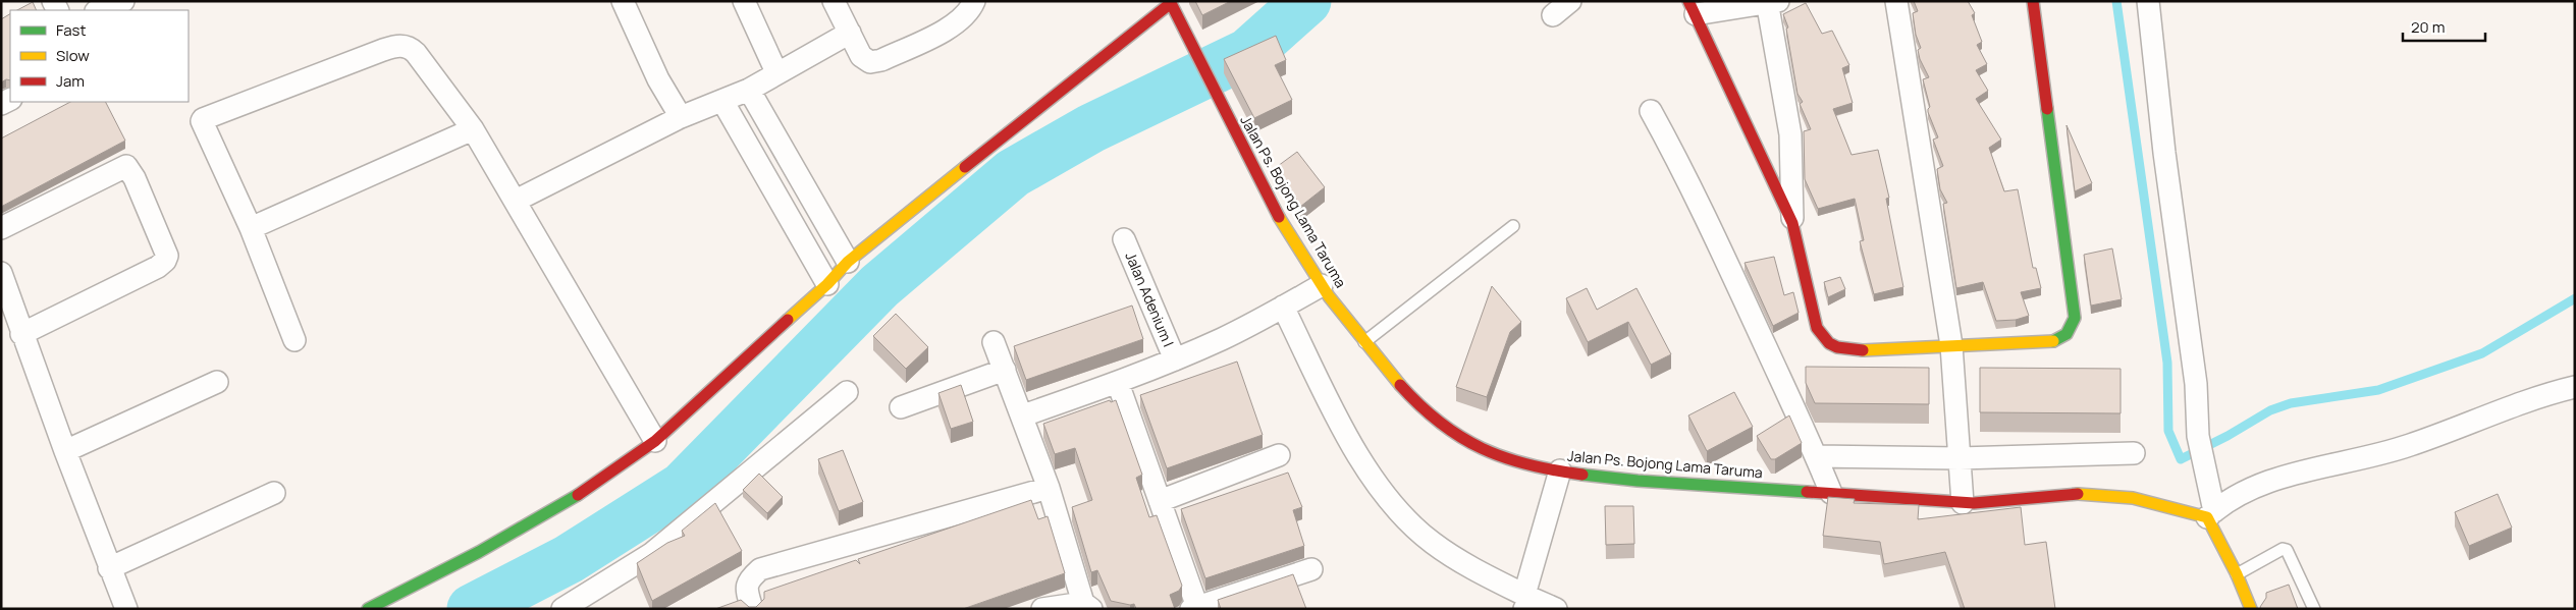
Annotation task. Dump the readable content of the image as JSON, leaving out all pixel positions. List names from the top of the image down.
{
  "streets": {
    "street": ["Jalan Ps. Bojong Lama Taruma", "Jalan Adenium I"]
  },
  "legend": ["Fast", "Slow", "Jam"],
  "scale_bar": "20 m"
}
